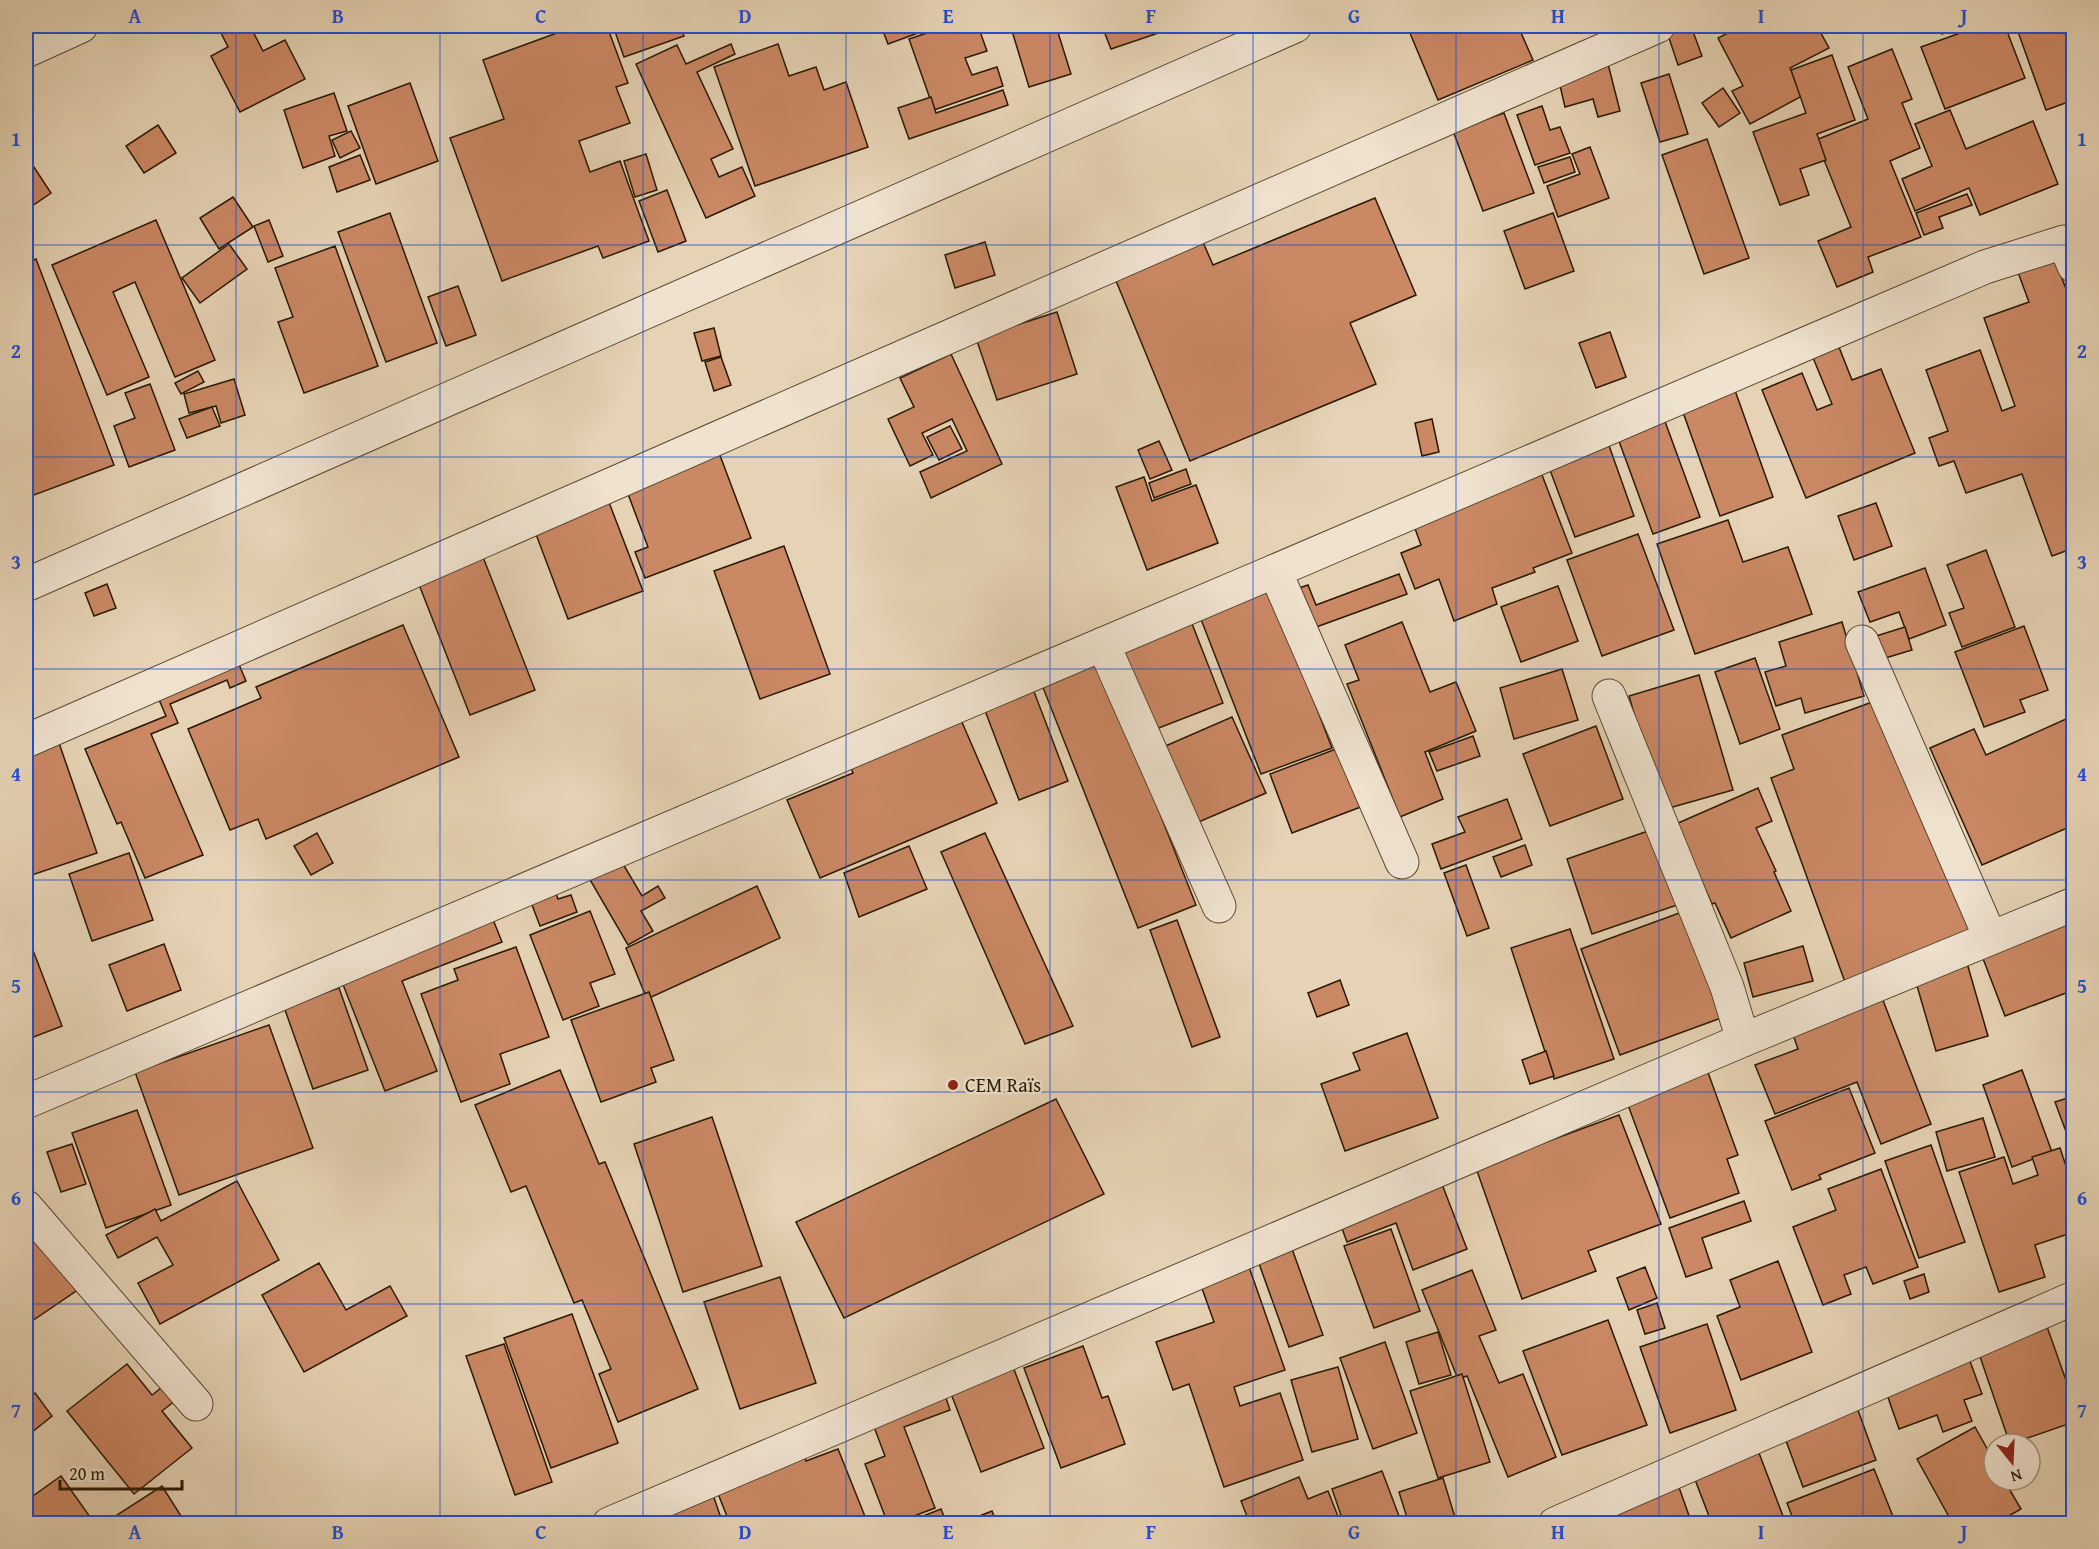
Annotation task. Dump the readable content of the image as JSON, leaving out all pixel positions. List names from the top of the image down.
{
  "places": ["CEM Raïs"],
  "scale_bar": "20 m",
  "north": "bottom",
  "grid": {
    "columns": [
      "A",
      "B",
      "C",
      "D",
      "E",
      "F",
      "G",
      "H",
      "I",
      "J"
    ],
    "rows": [
      "1",
      "2",
      "3",
      "4",
      "5",
      "6",
      "7"
    ]
  }
}
